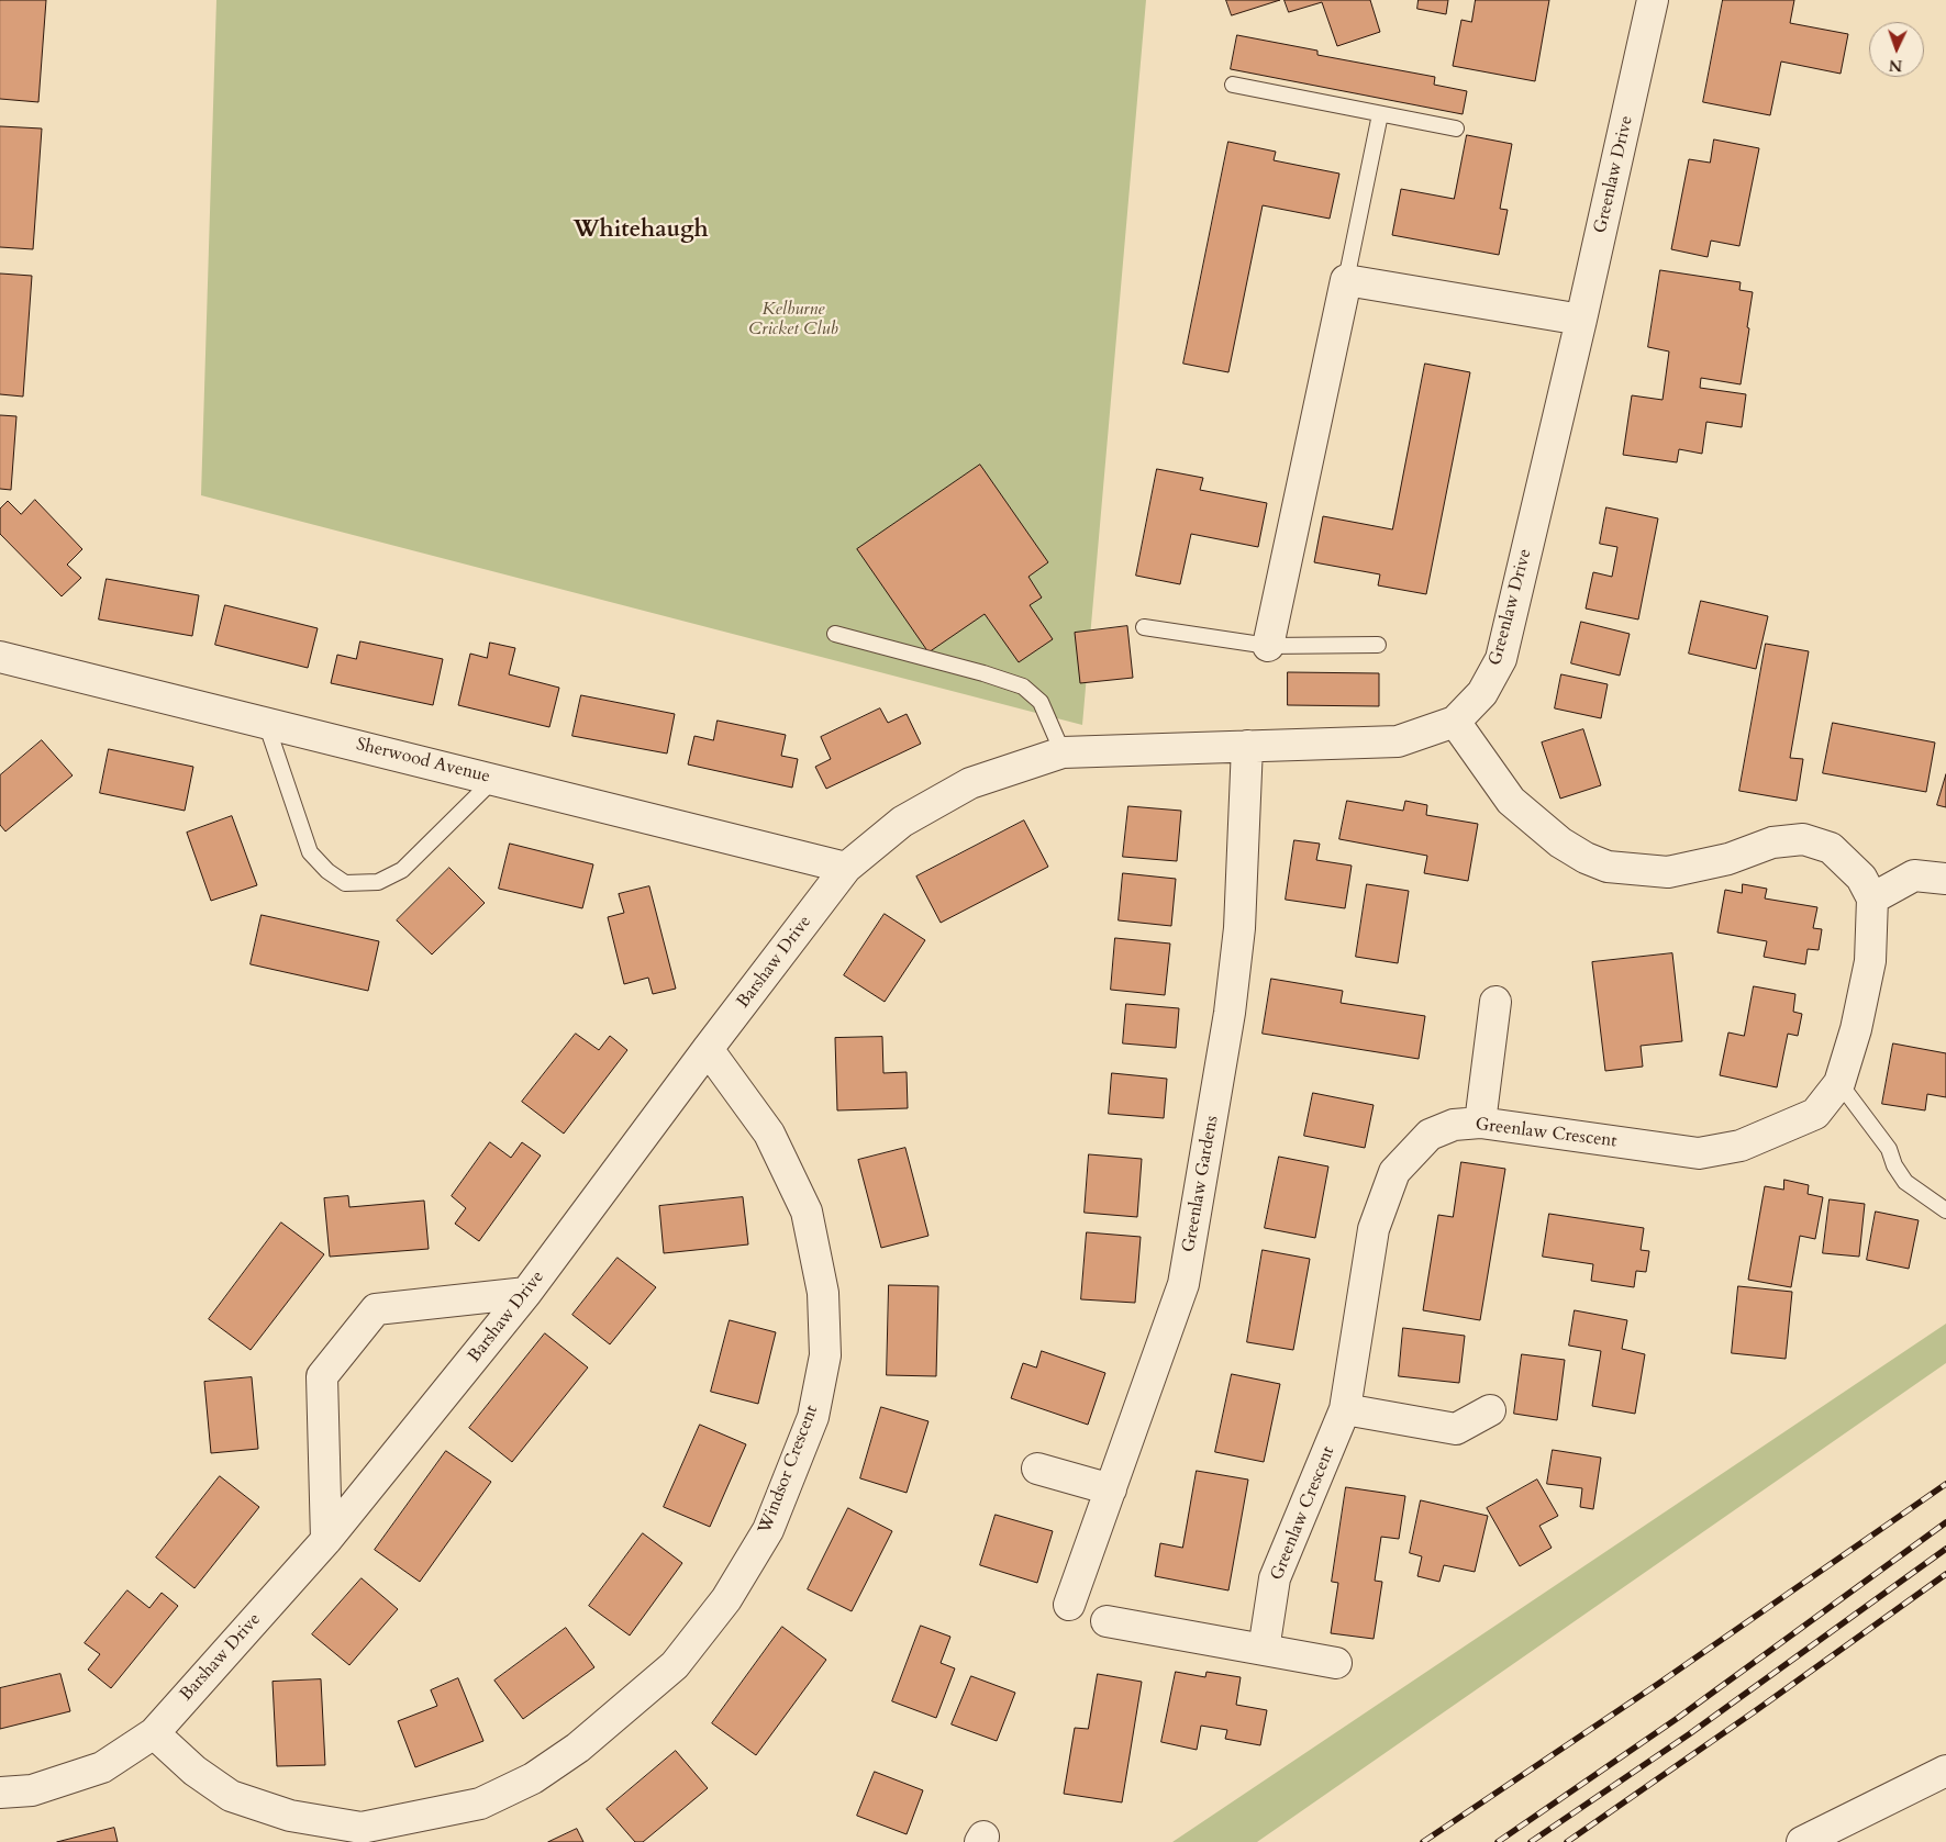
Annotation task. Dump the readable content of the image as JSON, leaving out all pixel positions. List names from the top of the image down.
{
  "streets": {
    "street": [
      "Greenlaw Drive",
      "Sherwood Avenue",
      "Barshaw Drive",
      "Greenlaw Crescent",
      "Greenlaw Gardens",
      "Windsor Crescent"
    ]
  },
  "crossings": [
    ["Greenlaw Drive", "Barshaw Drive"],
    ["Greenlaw Drive", "Greenlaw Gardens"],
    ["Sherwood Avenue", "Barshaw Drive"],
    ["Barshaw Drive", "Windsor Crescent"]
  ],
  "districts": ["Whitehaugh"],
  "parks": ["Kelburne Cricket Club"],
  "north": "bottom"
}
